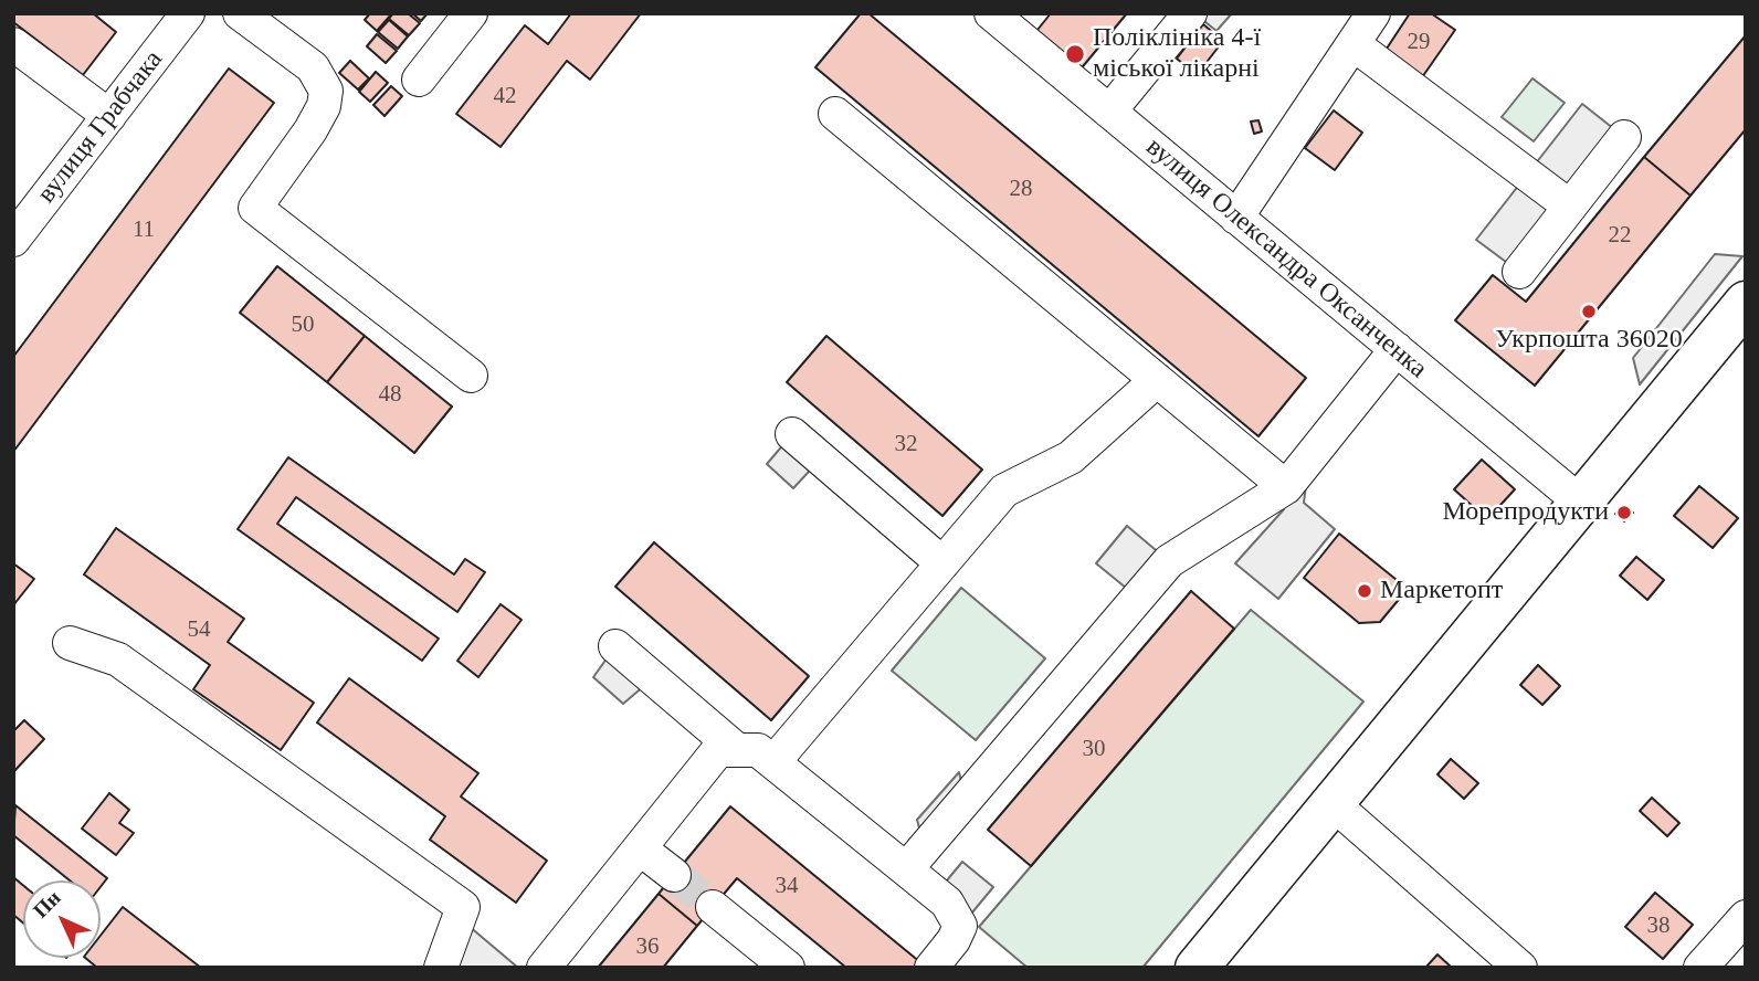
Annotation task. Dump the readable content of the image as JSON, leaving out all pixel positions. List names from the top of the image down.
{
  "streets": {
    "street": ["вулиця Грабчака", "вулиця Олександра Оксанченка"]
  },
  "places": [
    "Поліклініка 4-ї міської лікарні",
    "Укрпошта 36020",
    "Морепродукти",
    "Маркетопт"
  ],
  "house_numbers": [
    "29",
    "42",
    "28",
    "11",
    "22",
    "50",
    "48",
    "32",
    "54",
    "30",
    "34",
    "38",
    "36"
  ],
  "north": "top left"
}
